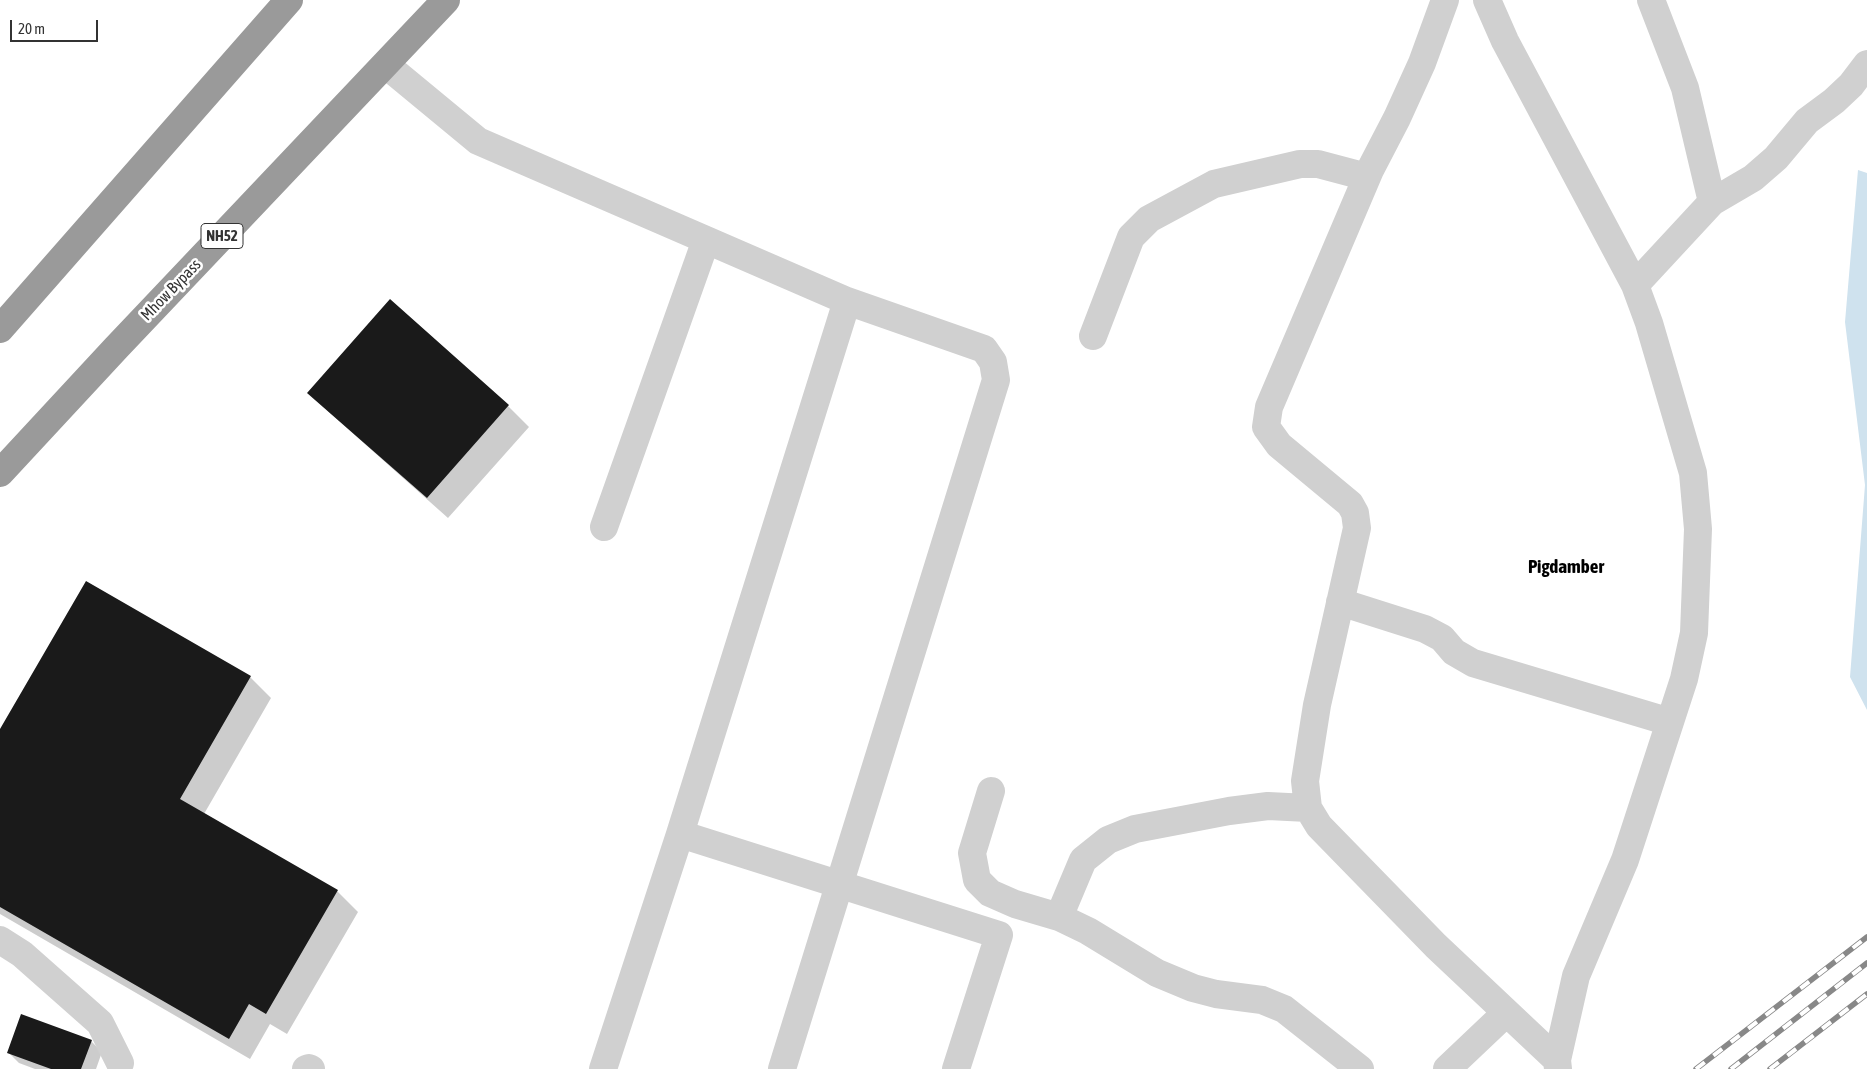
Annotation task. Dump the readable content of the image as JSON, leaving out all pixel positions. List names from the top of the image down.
{
  "streets": {
    "highway": ["NH52", "Mhow Bypass"]
  },
  "districts": ["Pigdamber"],
  "scale_bar": "20 m"
}
